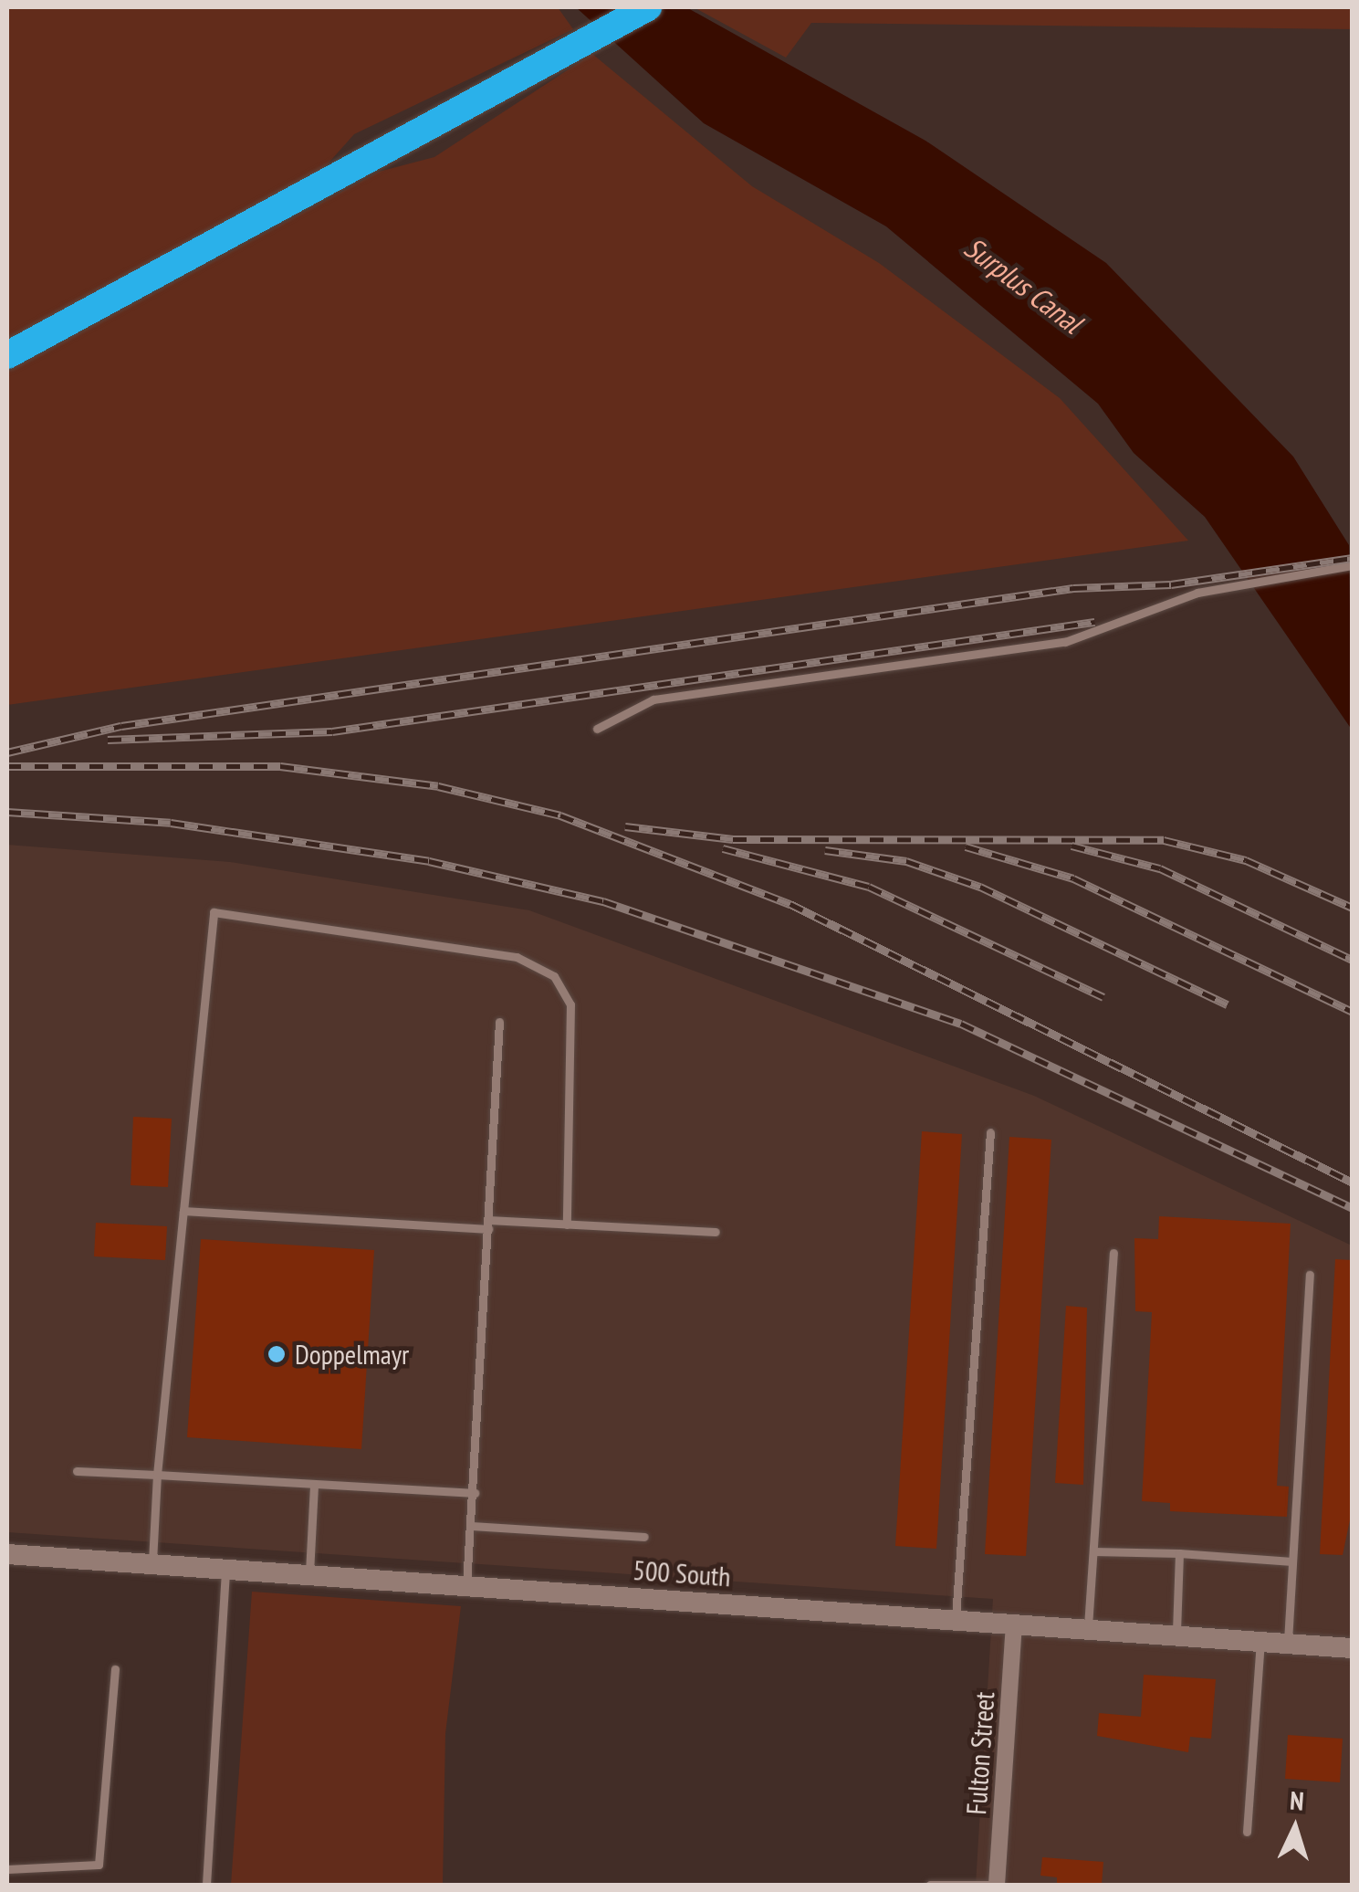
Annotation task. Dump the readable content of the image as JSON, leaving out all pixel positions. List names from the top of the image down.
{
  "streets": {
    "street": ["500 South", "Fulton Street"]
  },
  "crossings": [
    ["500 South", "Fulton Street"]
  ],
  "water": ["Surplus Canal"],
  "places": ["Doppelmayr"],
  "north": "top"
}
